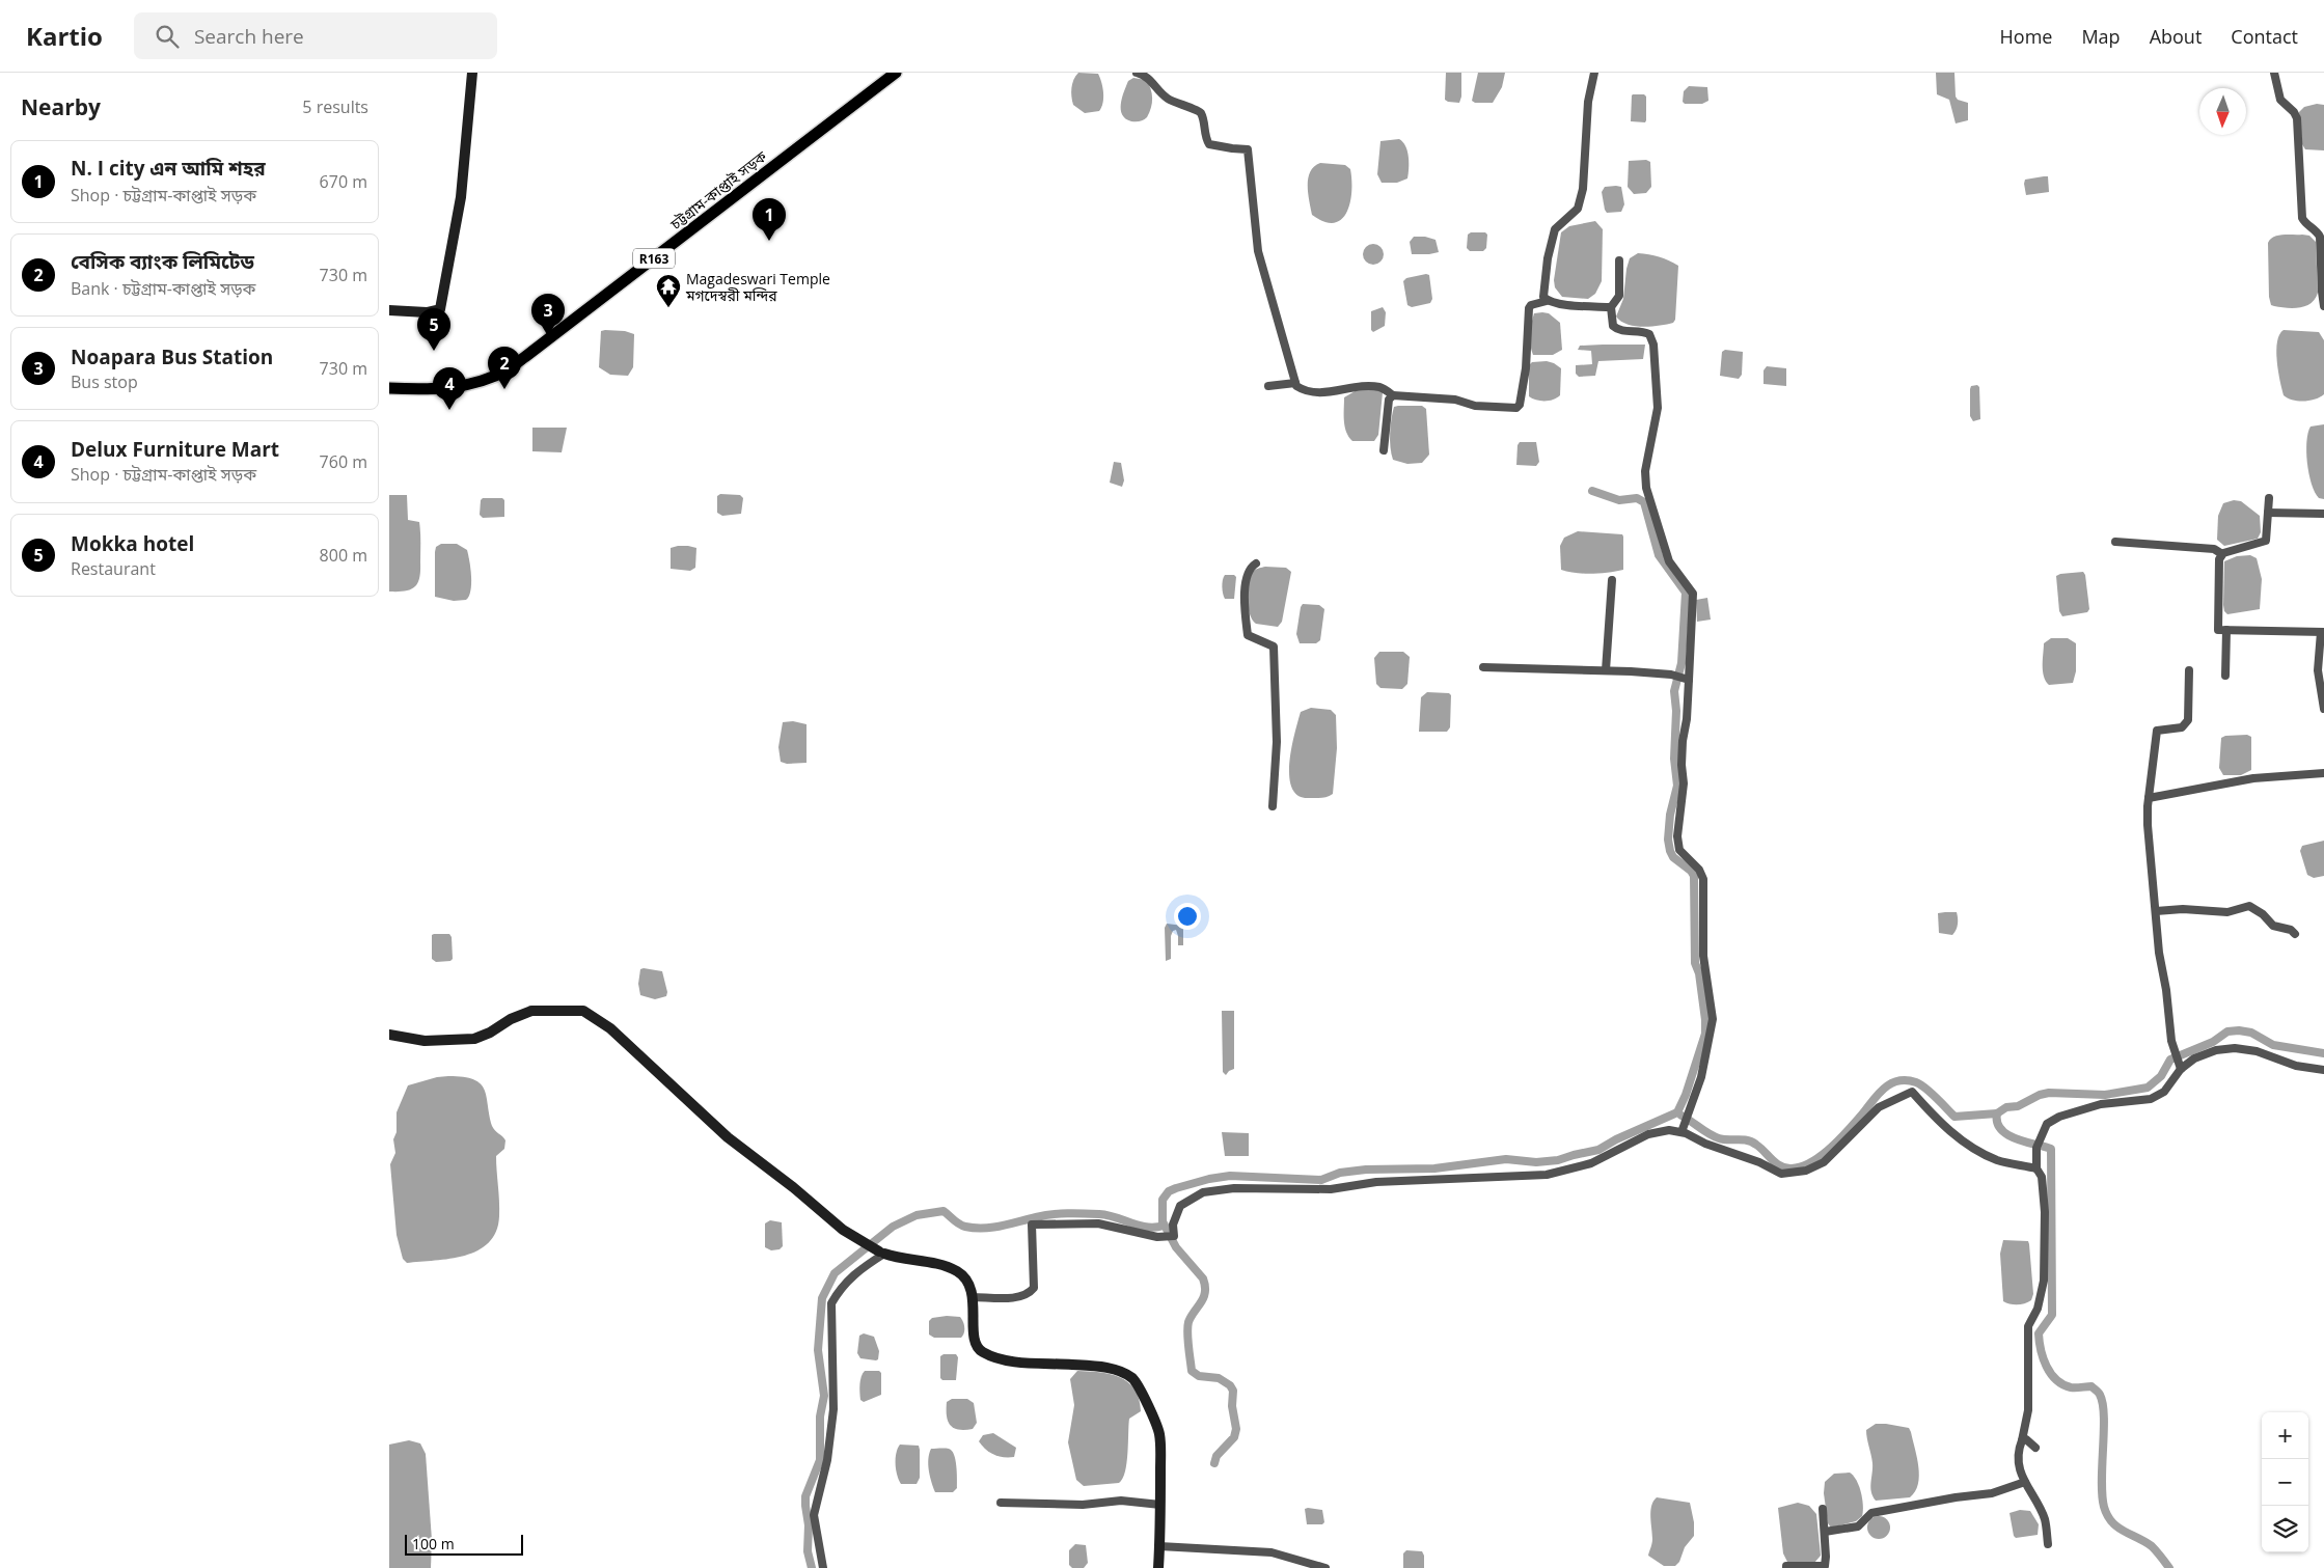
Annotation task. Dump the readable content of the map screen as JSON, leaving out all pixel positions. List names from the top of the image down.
{
  "streets": {
    "main road": ["চট্টগ্রাম-কাপ্তাই সড়ক", "R163"]
  },
  "places": {
    "temple": ["Magadeswari Temple মগদেস্বরী মন্দির"]
  },
  "scale_bar": "100 m",
  "north": "bottom",
  "page": {
    "header": "Kartio",
    "search": "Search here",
    "nav": [
      "Home",
      "Map",
      "About",
      "Contact"
    ],
    "heading": ["Nearby", "5 results"],
    "list": [
      {
        "mark": "1",
        "name": "N. I city এন আমি শহর",
        "note": "Shop · চট্টগ্রাম-কাপ্তাই সড়ক",
        "value": "670 m"
      },
      {
        "mark": "2",
        "name": "বেসিক ব্যাংক লিমিটেড",
        "note": "Bank · চট্টগ্রাম-কাপ্তাই সড়ক",
        "value": "730 m"
      },
      {
        "mark": "3",
        "name": "Noapara Bus Station",
        "note": "Bus stop",
        "value": "730 m"
      },
      {
        "mark": "4",
        "name": "Delux Furniture Mart",
        "note": "Shop · চট্টগ্রাম-কাপ্তাই সড়ক",
        "value": "760 m"
      },
      {
        "mark": "5",
        "name": "Mokka hotel",
        "note": "Restaurant",
        "value": "800 m"
      }
    ],
    "pins": [
      "1",
      "3",
      "5",
      "2",
      "4"
    ],
    "map_buttons": ["+", "−"],
    "scale": "100 m"
  }
}
